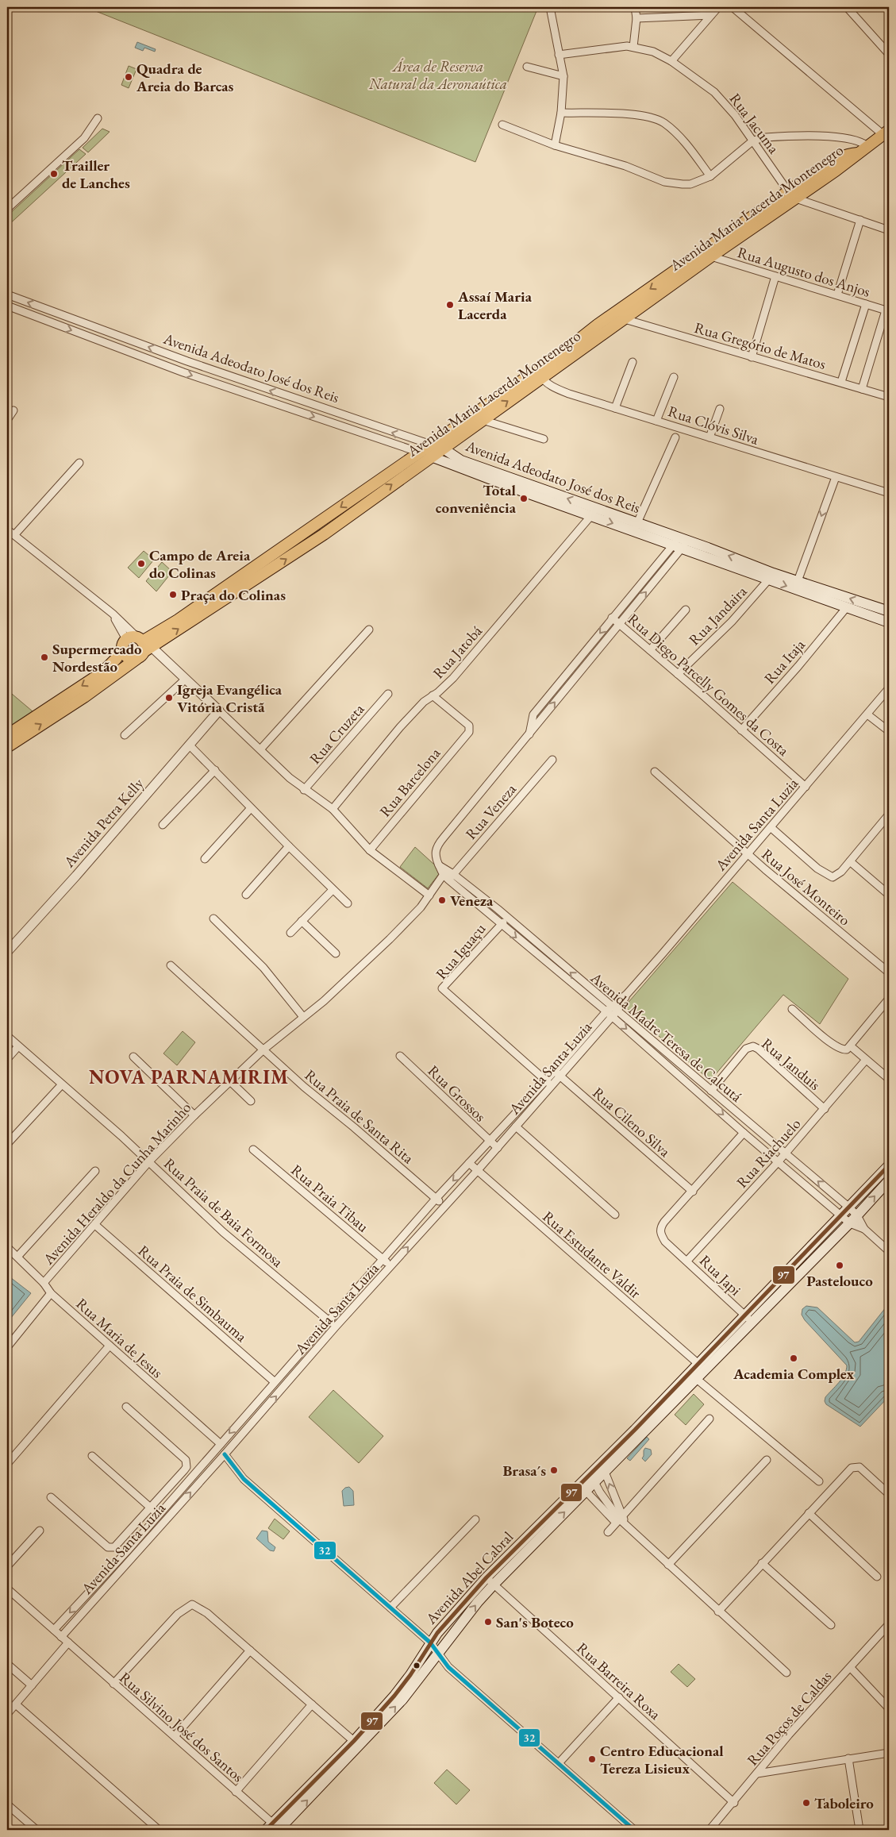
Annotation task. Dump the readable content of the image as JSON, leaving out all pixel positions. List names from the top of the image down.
{
  "streets": {
    "main road": ["Avenida Maria Lacerda Montenegro", "Avenida Adeodato José dos Reis", "Avenida Abel Cabral"],
    "street": [
      "Rua Jacuma",
      "Rua Augusto dos Anjos",
      "Rua Gregório de Matos",
      "Rua Clóvis Silva",
      "Rua Jandaira",
      "Rua Jatobá",
      "Rua Itaja",
      "Rua Diego Parcelly Gomes da Costa",
      "Rua Cruzeta",
      "Rua Barcelona",
      "Rua Veneza",
      "Avenida Petra Kelly",
      "Avenida Santa Luzia",
      "Rua José Monteiro",
      "Rua Iguaçu",
      "Avenida Madre Teresa de Calcutá",
      "Rua Janduis",
      "Rua Grossos",
      "Rua Praia de Santa Rita",
      "Rua Cileno Silva",
      "Rua Riachuelo",
      "Avenida Heraldo da Cunha Marinho",
      "Rua Praia Tibau",
      "Rua Praia de Baia Formosa",
      "Rua Estudante Valdir",
      "Rua Japi",
      "Rua Praia de Simbauma",
      "Rua Maria de Jesus",
      "Rua Barreira Roxa",
      "Rua Poços de Caldas",
      "Rua Silvino José dos Santos"
    ]
  },
  "crossings": [
    ["Rua Jacuma", "Avenida Maria Lacerda Montenegro"],
    ["Avenida Maria Lacerda Montenegro", "Rua Augusto dos Anjos"],
    ["Avenida Maria Lacerda Montenegro", "Rua Gregório de Matos"],
    ["Avenida Maria Lacerda Montenegro", "Avenida Adeodato José dos Reis"],
    ["Avenida Maria Lacerda Montenegro", "Rua Clóvis Silva"],
    ["Avenida Adeodato José dos Reis", "Rua Jandaira"],
    ["Avenida Adeodato José dos Reis", "Rua Jatobá"],
    ["Avenida Adeodato José dos Reis", "Rua Itaja"],
    ["Rua Jandaira", "Rua Diego Parcelly Gomes da Costa"],
    ["Rua Jatobá", "Rua Barcelona"],
    ["Rua Itaja", "Rua Diego Parcelly Gomes da Costa"],
    ["Rua Diego Parcelly Gomes da Costa", "Avenida Santa Luzia"],
    ["Rua Veneza", "Avenida Madre Teresa de Calcutá"],
    ["Avenida Santa Luzia", "Rua José Monteiro"],
    ["Avenida Santa Luzia", "Rua Iguaçu"],
    ["Avenida Santa Luzia", "Avenida Madre Teresa de Calcutá"],
    ["Avenida Santa Luzia", "Rua Grossos"],
    ["Avenida Santa Luzia", "Rua Praia de Santa Rita"],
    ["Avenida Santa Luzia", "Rua Cileno Silva"],
    ["Avenida Santa Luzia", "Rua Praia Tibau"],
    ["Avenida Santa Luzia", "Rua Praia de Baia Formosa"],
    ["Avenida Santa Luzia", "Rua Estudante Valdir"],
    ["Avenida Santa Luzia", "Rua Praia de Simbauma"],
    ["Avenida Santa Luzia", "Rua Maria de Jesus"],
    ["Avenida Santa Luzia", "Rua Silvino José dos Santos"],
    ["Rua Iguaçu", "Avenida Madre Teresa de Calcutá"],
    ["Avenida Madre Teresa de Calcutá", "Rua Janduis"],
    ["Avenida Madre Teresa de Calcutá", "Rua Riachuelo"],
    ["Avenida Madre Teresa de Calcutá", "Avenida Heraldo da Cunha Marinho"],
    ["Avenida Madre Teresa de Calcutá", "Avenida Abel Cabral"],
    ["Rua Janduis", "Rua Riachuelo"],
    ["Rua Praia de Santa Rita", "Avenida Heraldo da Cunha Marinho"],
    ["Rua Cileno Silva", "Rua Japi"],
    ["Rua Riachuelo", "Rua Japi"],
    ["Avenida Heraldo da Cunha Marinho", "Rua Praia de Baia Formosa"],
    ["Avenida Heraldo da Cunha Marinho", "Rua Praia de Simbauma"],
    ["Avenida Heraldo da Cunha Marinho", "Rua Maria de Jesus"],
    ["Rua Estudante Valdir", "Avenida Abel Cabral"],
    ["Rua Japi", "Avenida Abel Cabral"],
    ["Avenida Abel Cabral", "Rua Barreira Roxa"],
    ["Avenida Abel Cabral", "Rua Silvino José dos Santos"],
    ["Rua Barreira Roxa", "Rua Poços de Caldas"]
  ],
  "districts": ["NOVA PARNAMIRIM"],
  "parks": ["Área de Reserva Natural da Aeronaútica"],
  "places": [
    "Quadra de Areia do Barcas",
    "Trailler de Lanches",
    "Assaí Maria Lacerda",
    "Total conveniência",
    "Campo de Areia do Colinas",
    "Praça do Colinas",
    "Supermercado Nordestão",
    "Igreja Evangélica Vitória Cristã",
    "Veneza",
    "Pastelouco",
    "Academia Complex",
    "Brasa´s",
    "San's Boteco",
    "Centro Educacional Tereza Lisieux",
    "Taboleiro"
  ],
  "lines": ["transit line 97", "transit line 32"]
}
